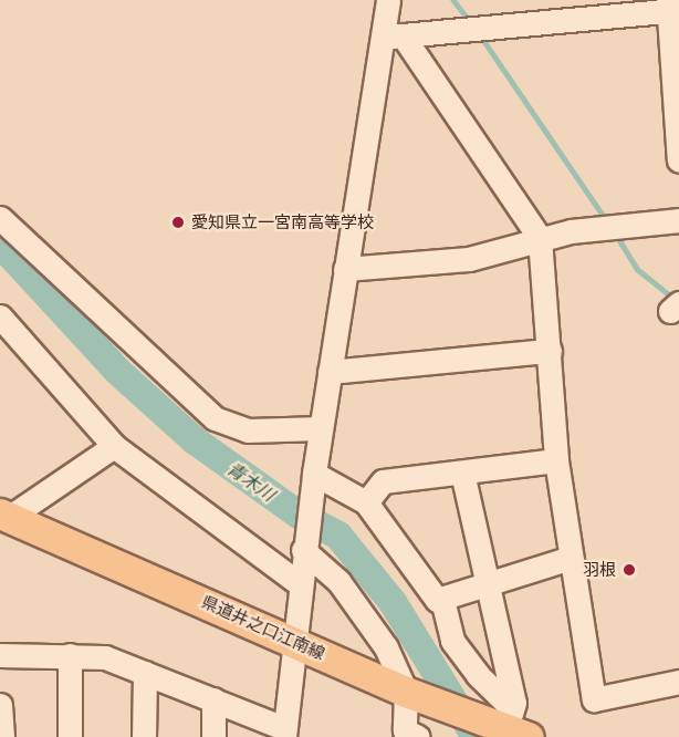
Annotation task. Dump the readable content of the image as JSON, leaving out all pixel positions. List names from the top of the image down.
{
  "streets": {
    "main road": ["県道井之口江南線"]
  },
  "water": ["青木川"],
  "places": ["愛知県立一宮南高等学校", "羽根"]
}
